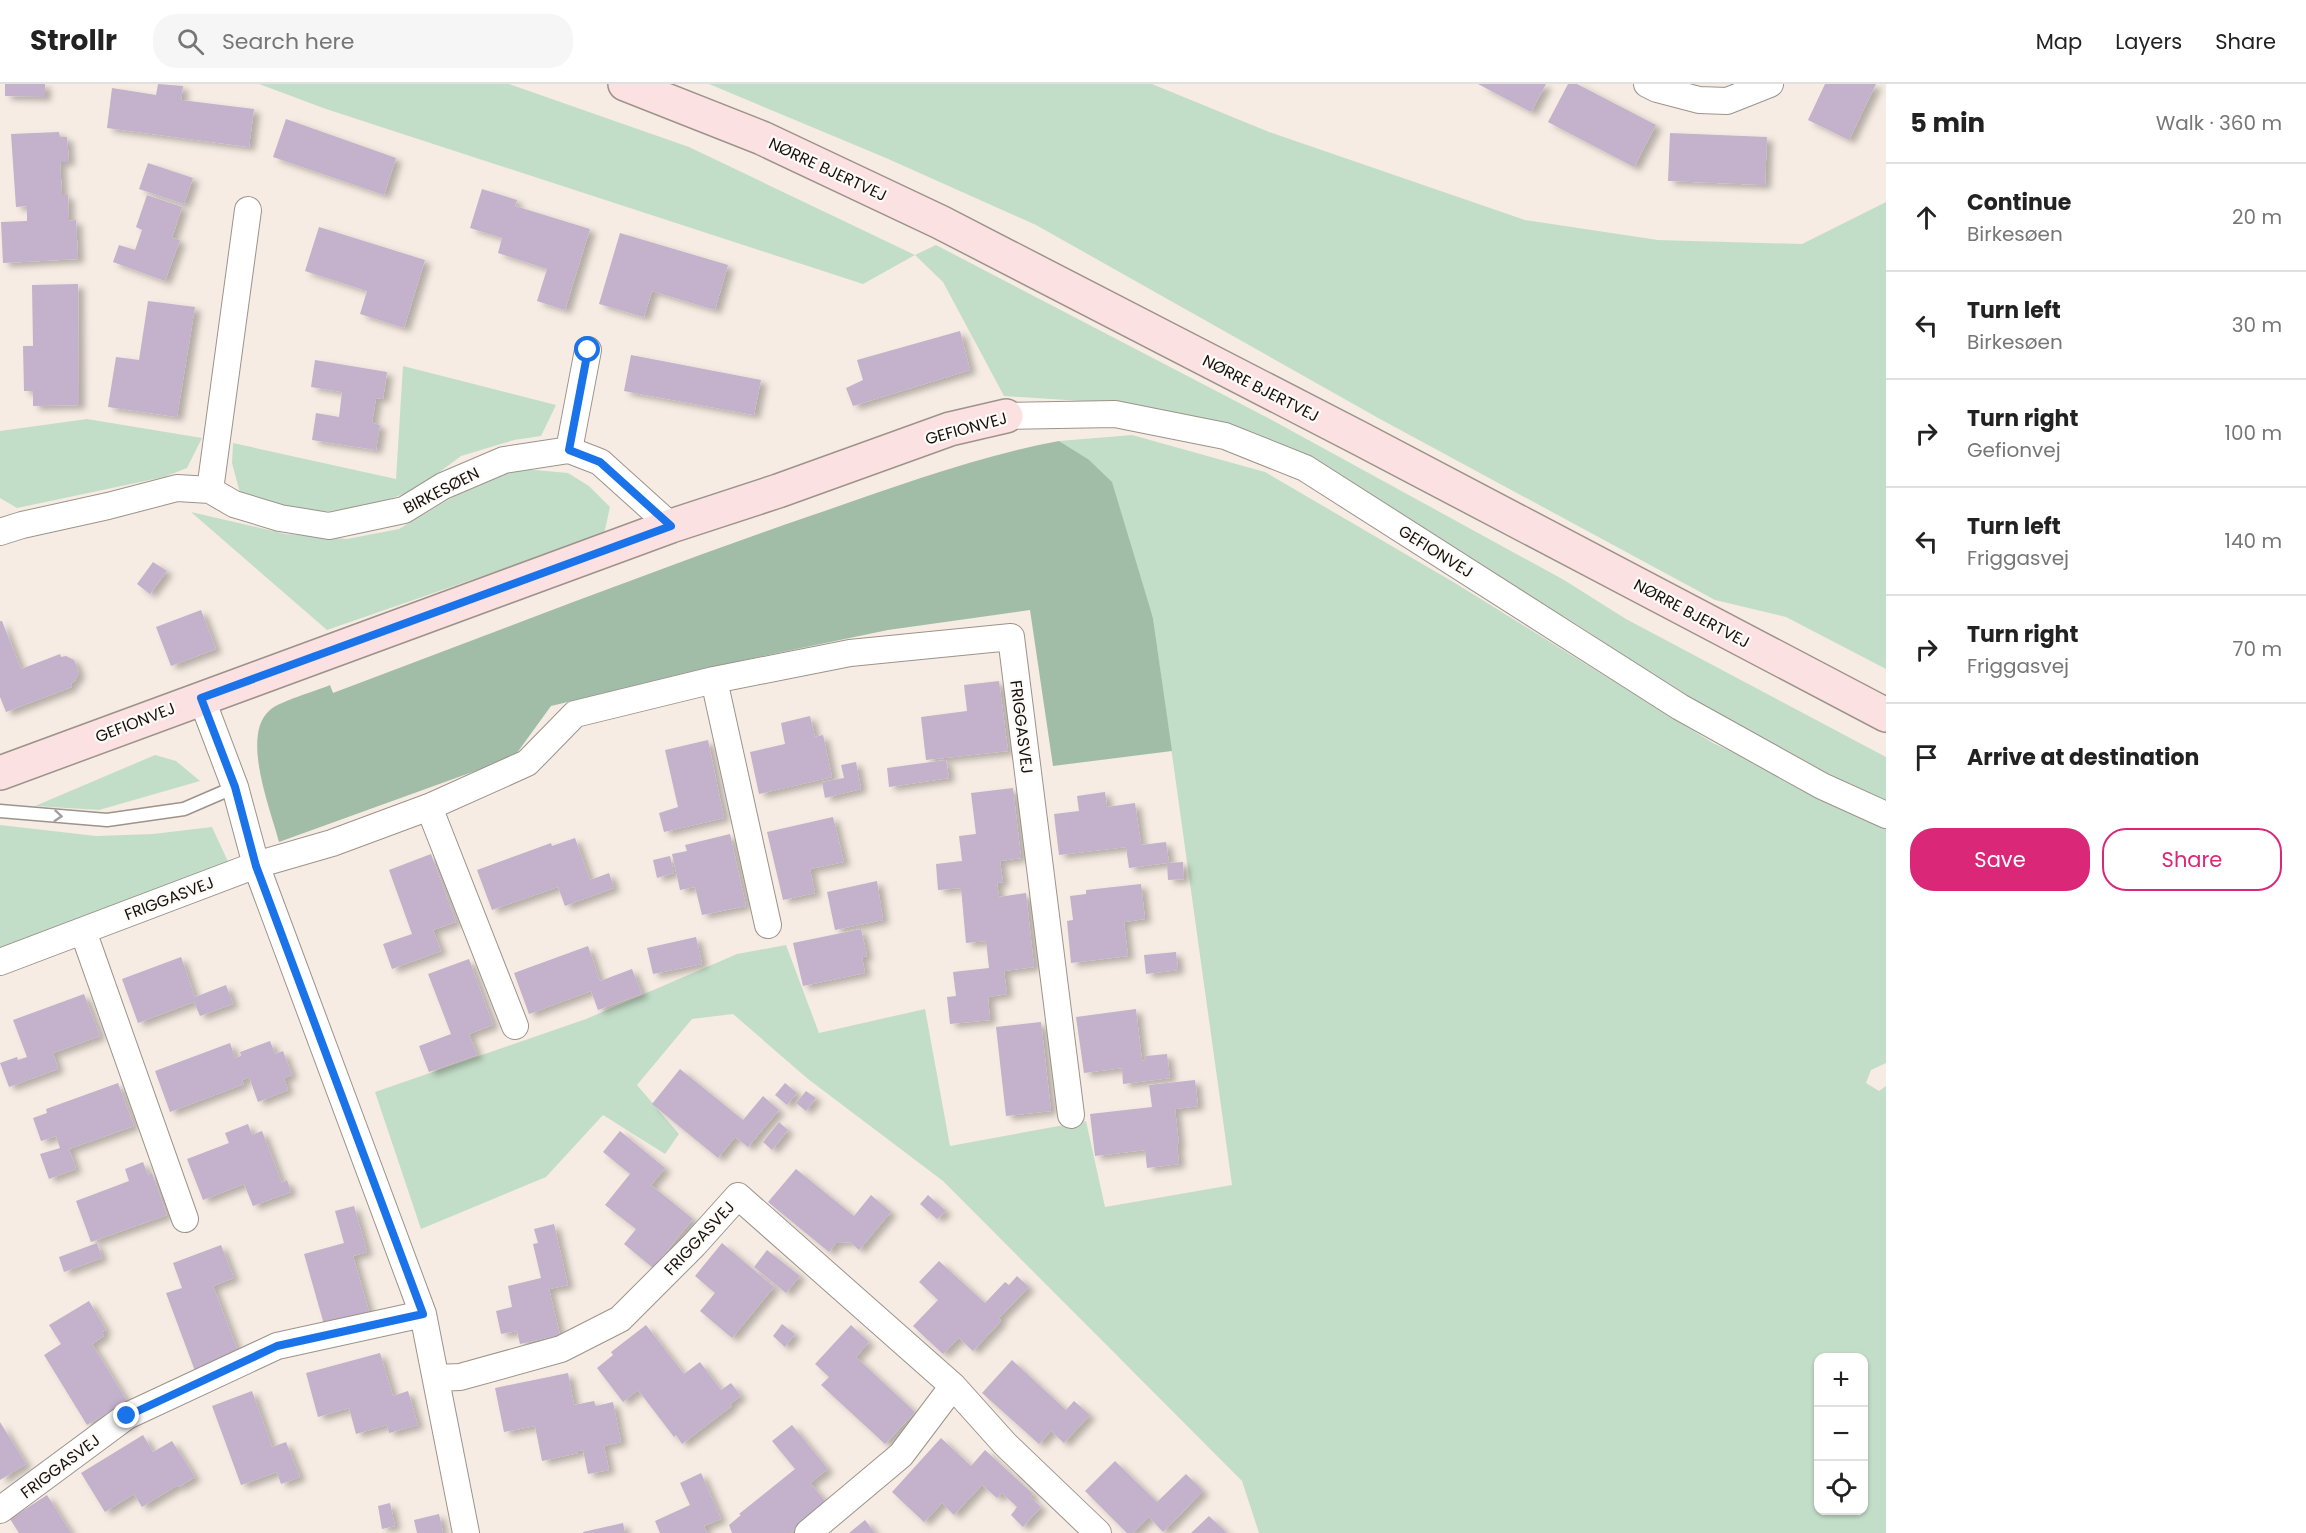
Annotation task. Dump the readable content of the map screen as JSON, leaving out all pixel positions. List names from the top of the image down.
{
  "streets": {
    "main road": ["NØRRE BJERTVEJ", "GEFIONVEJ"],
    "street": ["BIRKESØEN", "FRIGGASVEJ"]
  },
  "crossings": [
    ["GEFIONVEJ", "BIRKESØEN"]
  ],
  "page": {
    "header": "Strollr",
    "search": "Search here",
    "nav": ["Map", "Layers", "Share"],
    "heading": ["5 min", "Walk · 360 m"],
    "list": [
      ["Continue", "Birkesøen", "20 m"],
      ["Turn left", "Birkesøen", "30 m"],
      ["Turn right", "Gefionvej", "100 m"],
      ["Turn left", "Friggasvej", "140 m"],
      ["Turn right", "Friggasvej", "70 m"],
      "Arrive at destination"
    ],
    "buttons": ["Save", "Share"],
    "map_buttons": ["+", "−"]
  }
}
